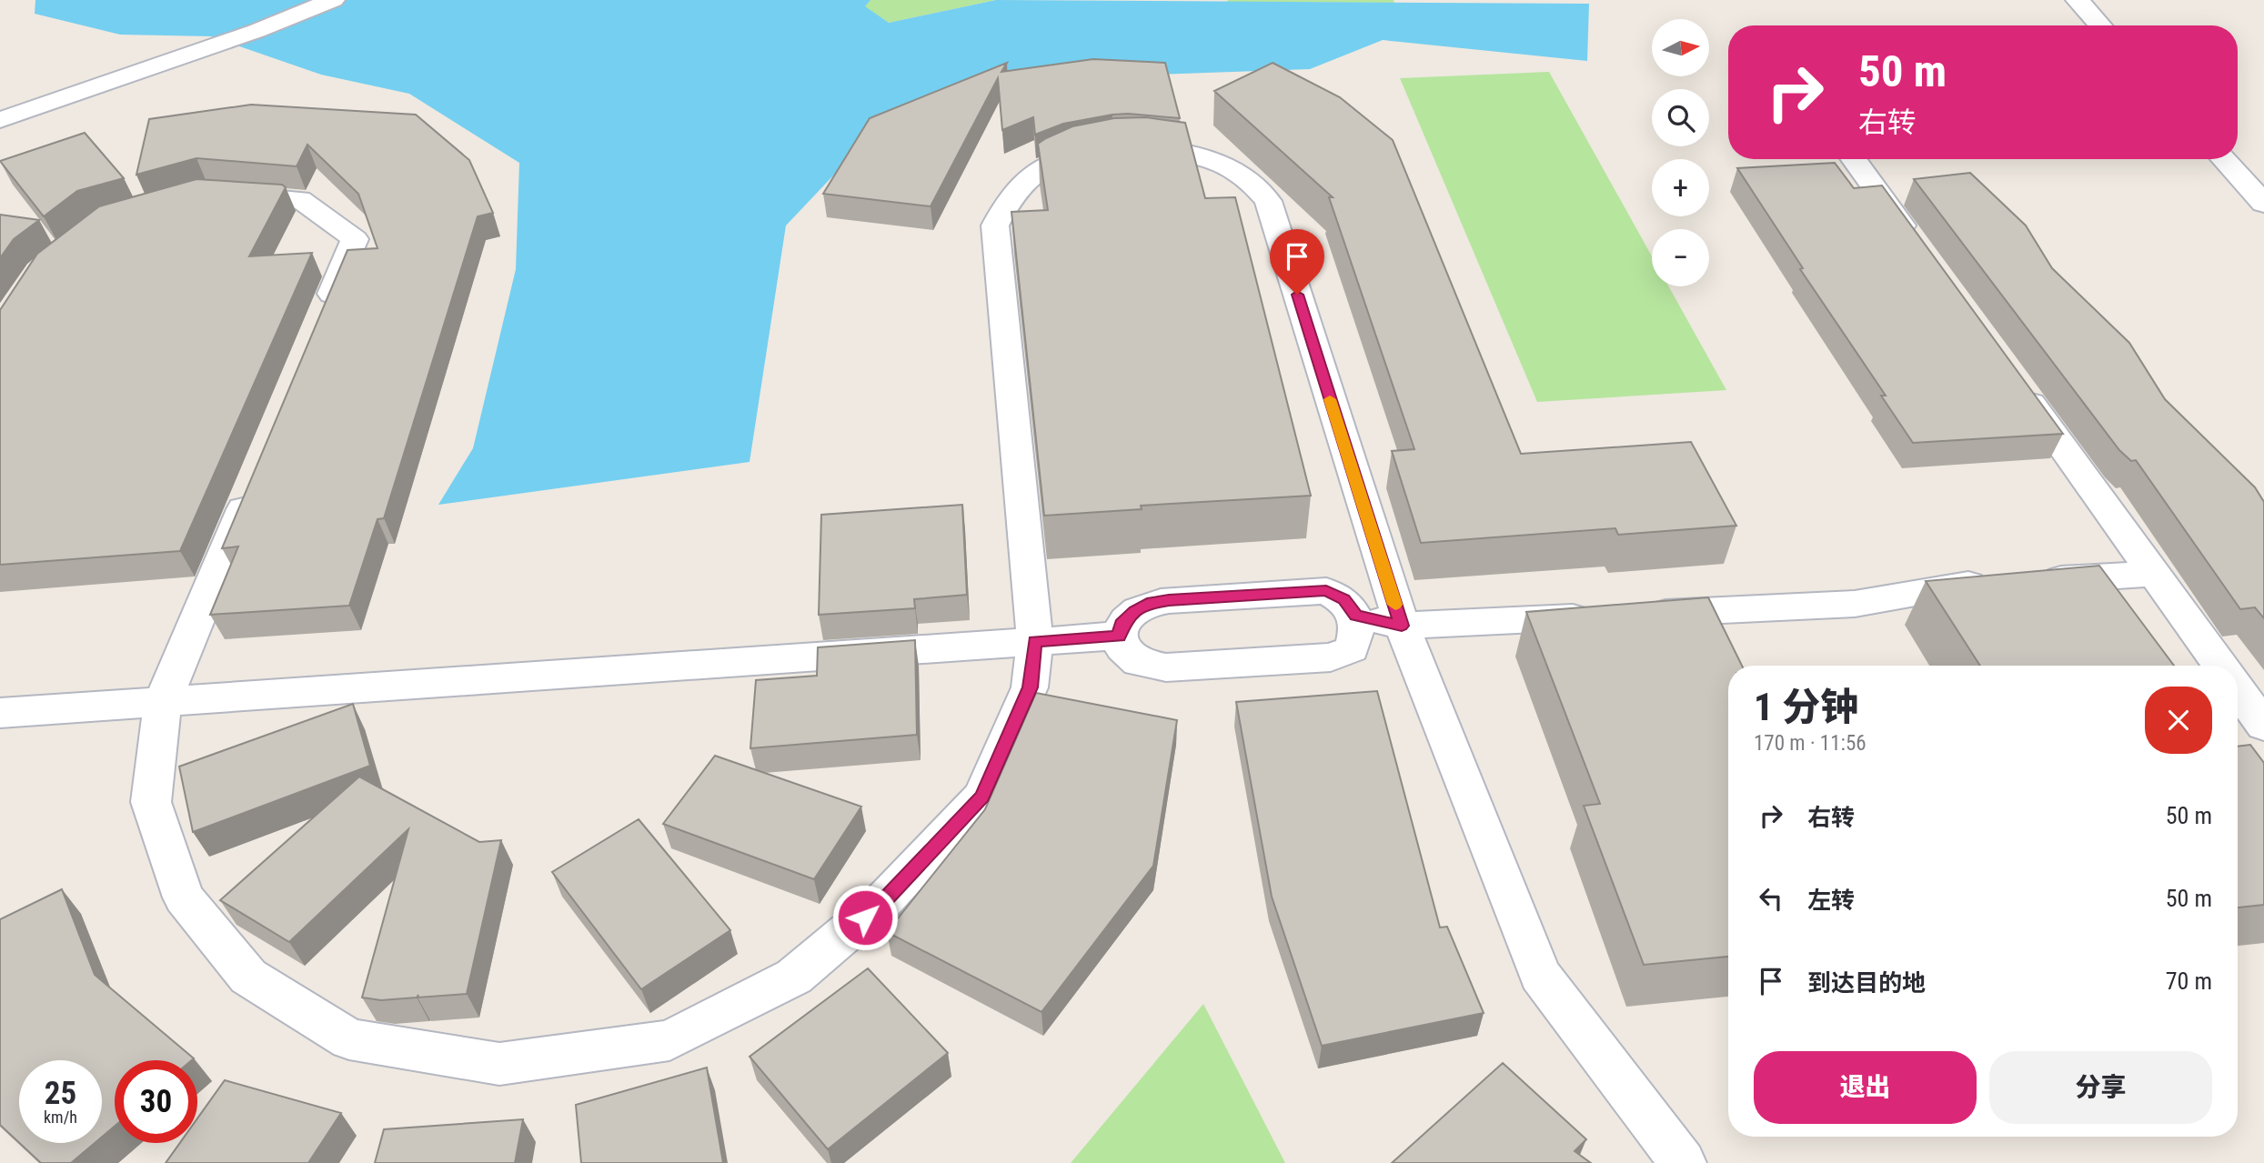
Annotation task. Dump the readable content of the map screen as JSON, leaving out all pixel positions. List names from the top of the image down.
{
  "north": "right",
  "page": {
    "map_buttons": ["+", "−"],
    "turn": ["50 m", "右转"],
    "heading": ["1 分钟", "170 m · 11:56"],
    "list": [
      {
        "name": "右转",
        "value": "50 m"
      },
      {
        "name": "左转",
        "value": "50 m"
      },
      {
        "name": "到达目的地",
        "value": "70 m"
      }
    ],
    "buttons": ["退出", "分享"],
    "speed": "25 km/h",
    "limit": "30"
  }
}
